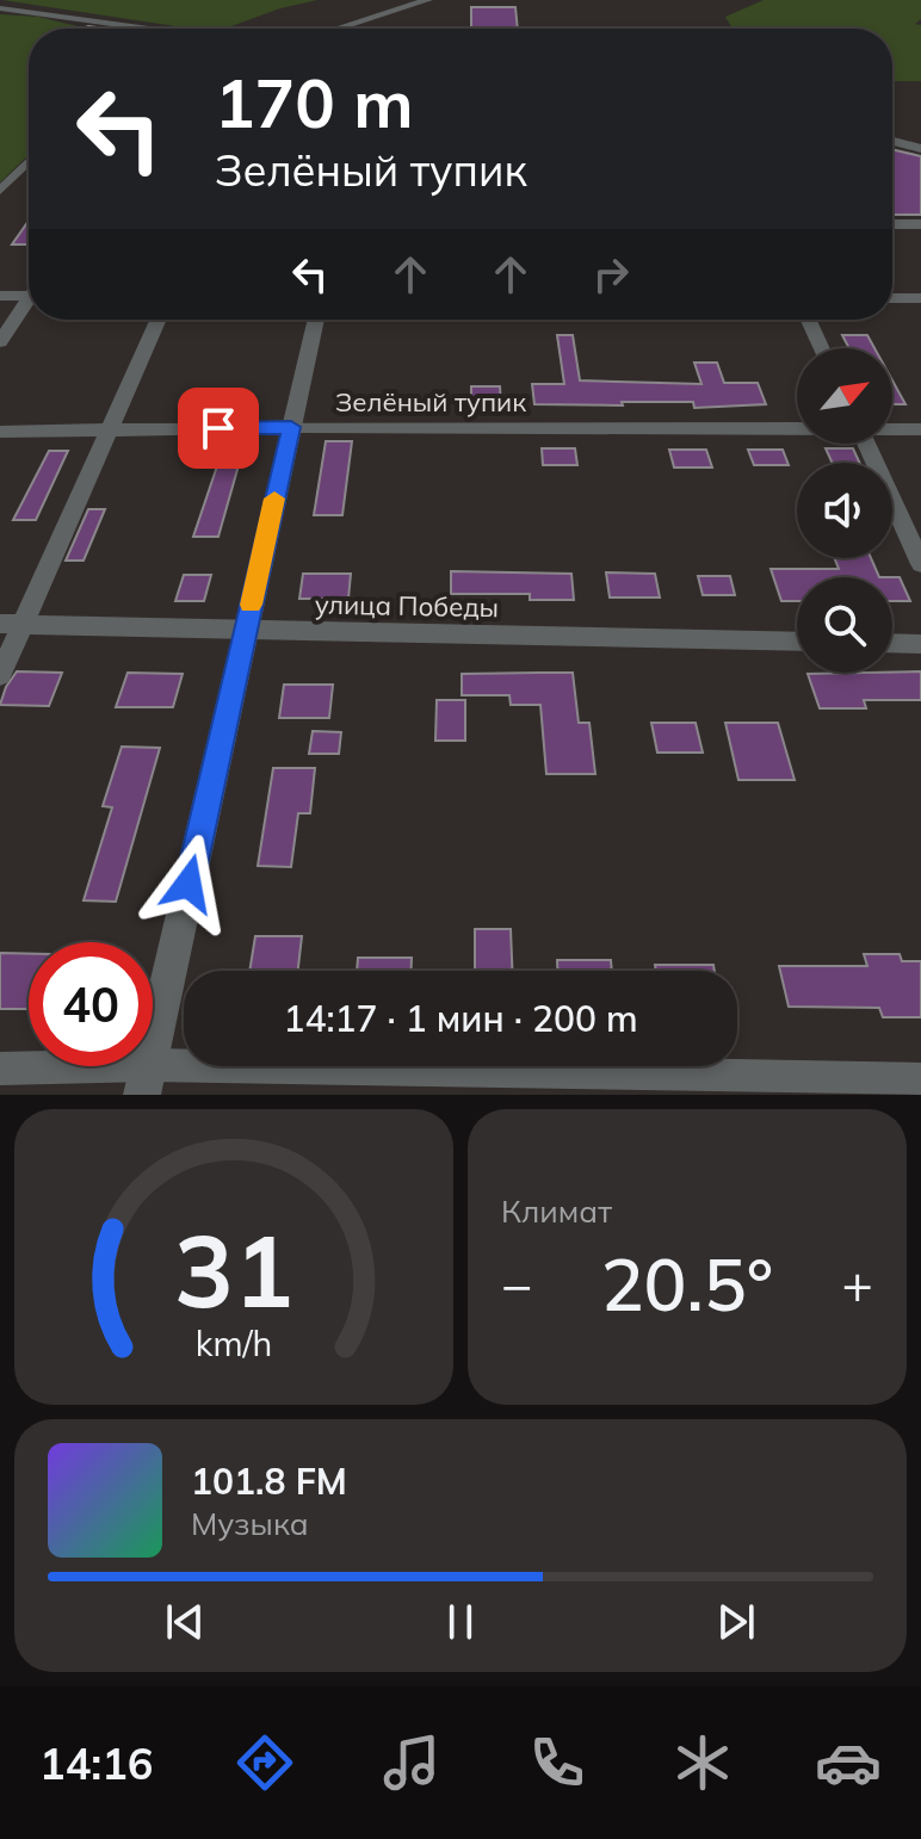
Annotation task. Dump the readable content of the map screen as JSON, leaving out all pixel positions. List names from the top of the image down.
{
  "streets": {
    "street": ["Зелёный тупик", "улица Победы"]
  },
  "north": "top right",
  "page": {
    "turn": ["170 m", "Зелёный тупик"],
    "limit": "40",
    "trip": "14:17 · 1 мин · 200 m",
    "tile": "Климат",
    "heat": ["−", "20.5°", "+"],
    "song": ["101.8 FM", "Музыка"],
    "tabs": "14:16",
    "gauge": ["31", "km/h"]
  }
}
